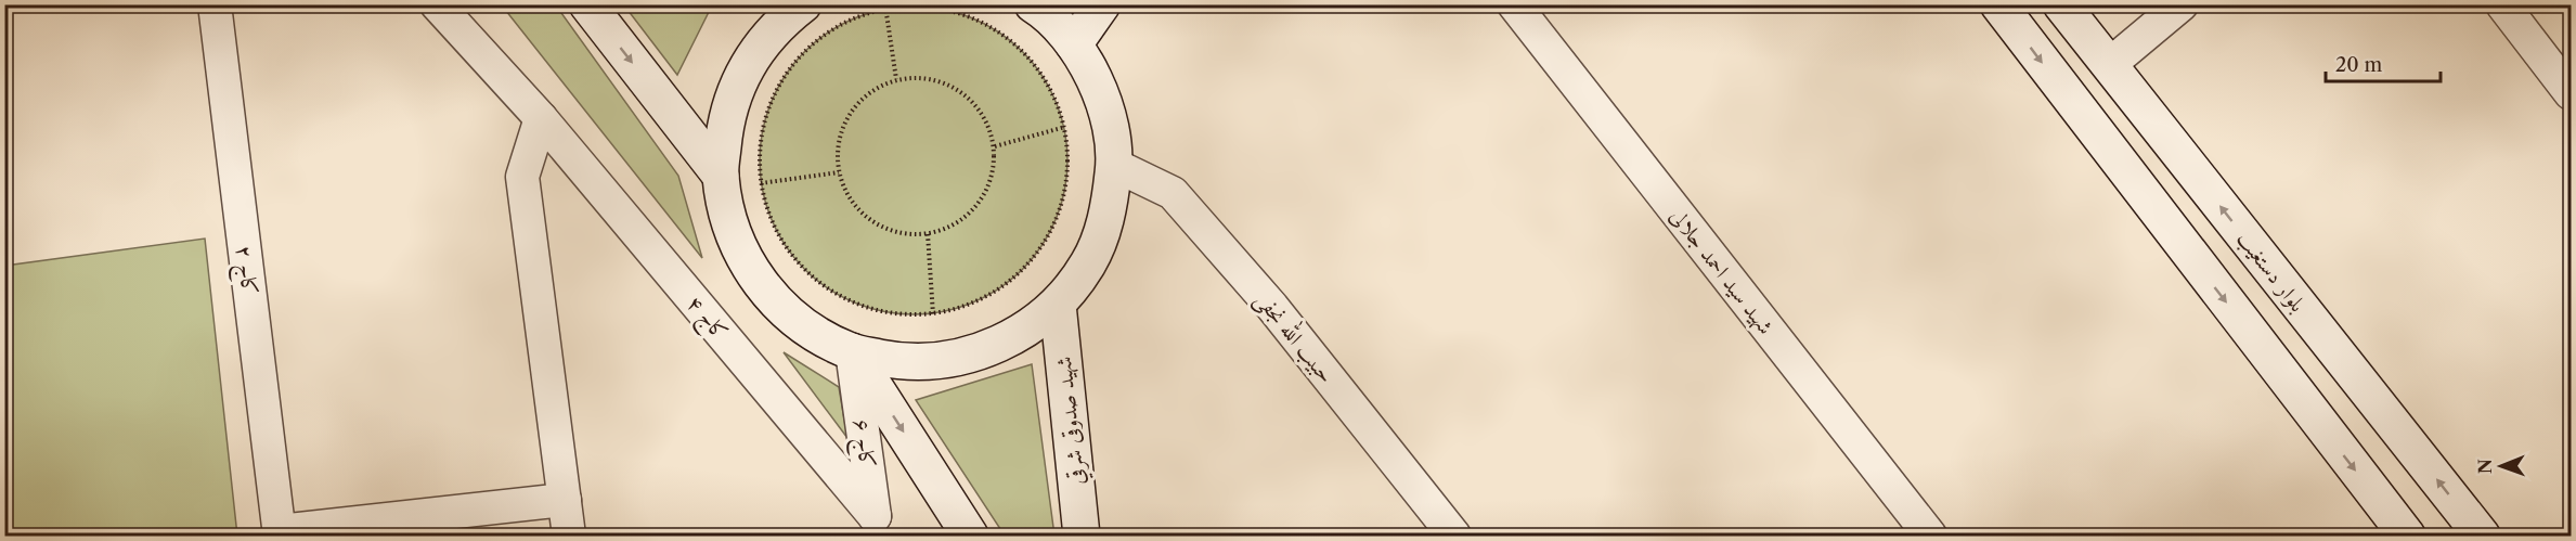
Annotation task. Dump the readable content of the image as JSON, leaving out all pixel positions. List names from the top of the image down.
{
  "streets": {
    "street": [
      "کاج ۲",
      "شهید سید احمد جلالی",
      "بلوار دستغیب",
      "کاج ۴",
      "حبیب الله نجفی",
      "شهید صدوقی شرقي",
      "کاج ۶"
    ]
  },
  "crossings": [
    ["کاج ۴", "کاج ۶"]
  ],
  "scale_bar": "20 m",
  "north": "left"
}
